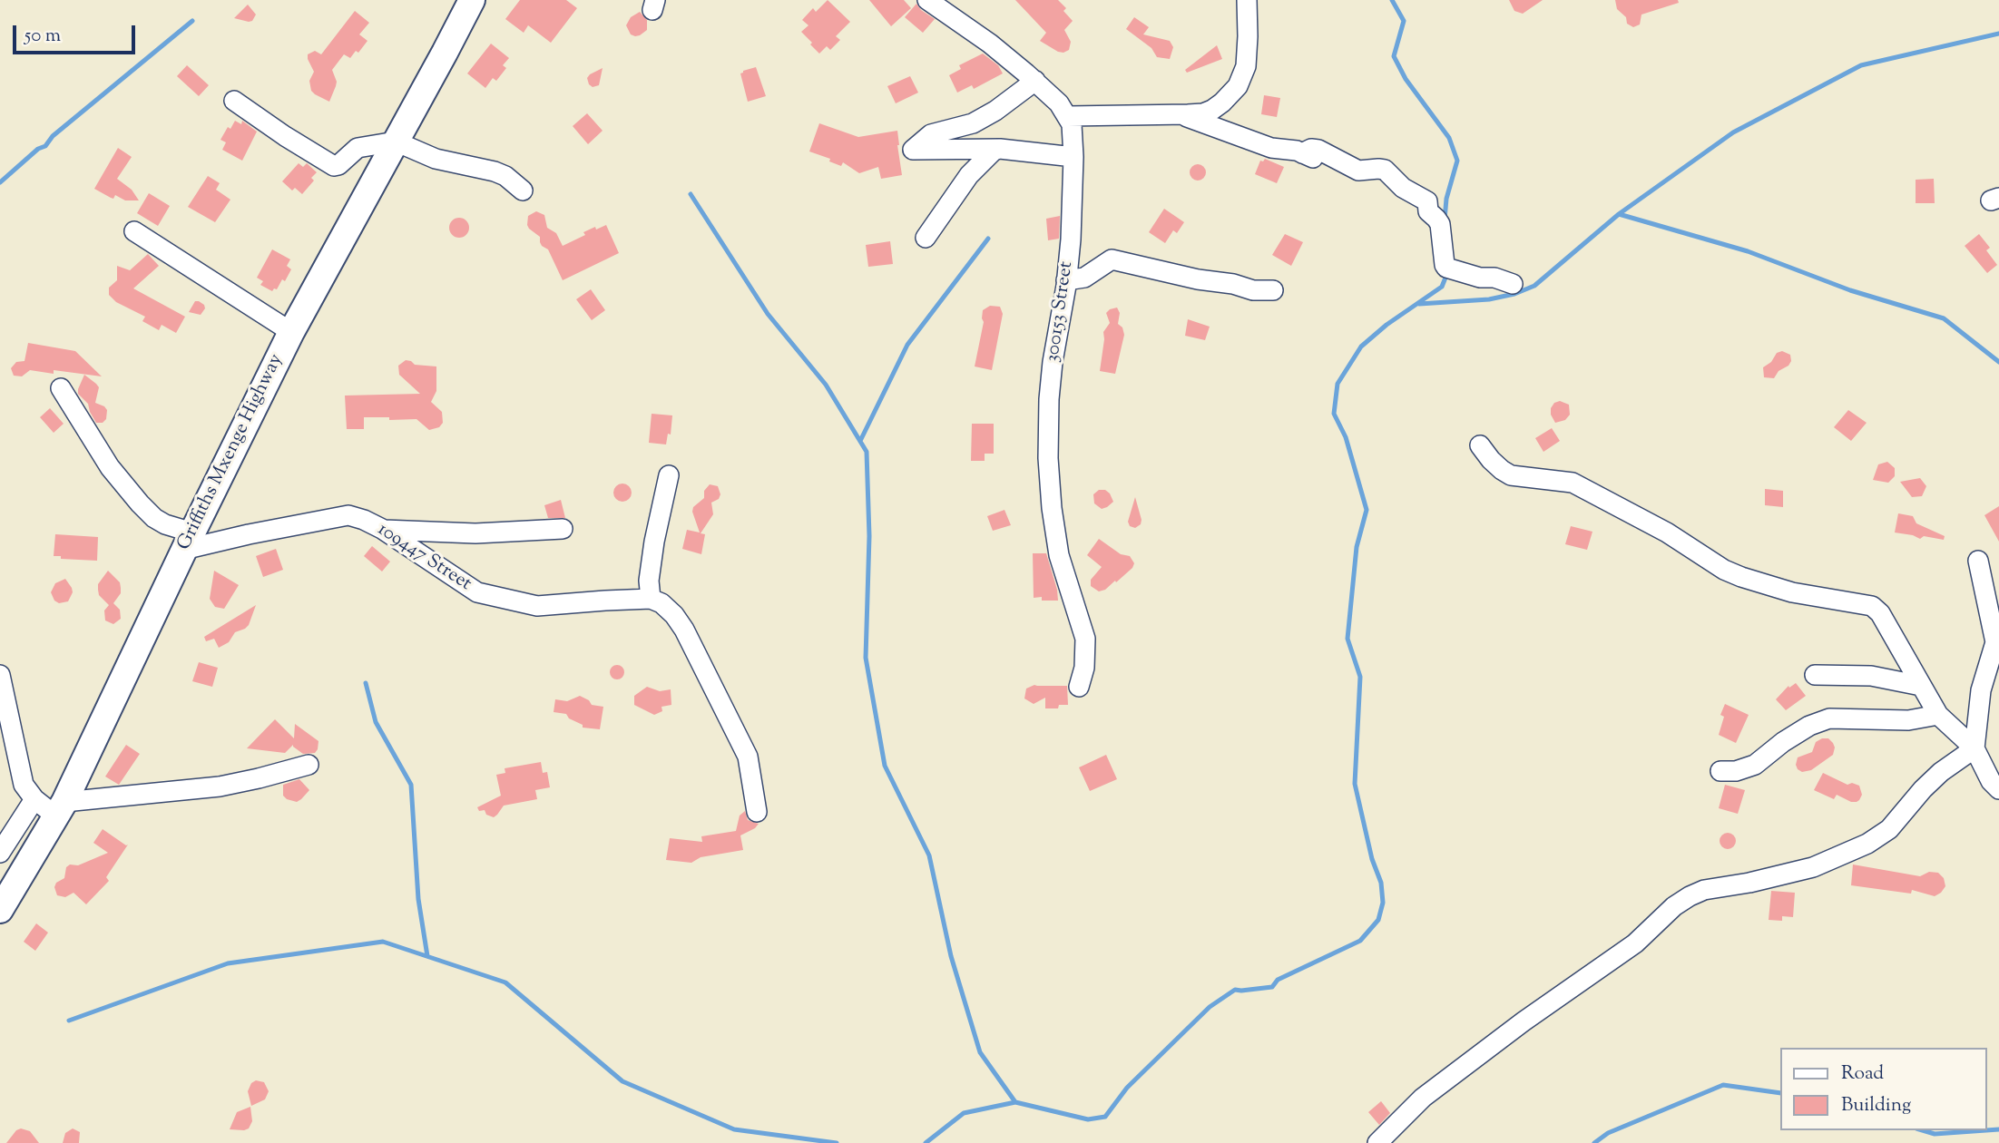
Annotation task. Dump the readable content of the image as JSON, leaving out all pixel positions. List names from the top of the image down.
{
  "streets": {
    "street": ["300153 Street", "Griffiths Mxenge Highway", "109447 Street"]
  },
  "crossings": [
    ["Griffiths Mxenge Highway", "109447 Street"]
  ],
  "legend": ["Road", "Building"],
  "scale_bar": "50 m"
}
